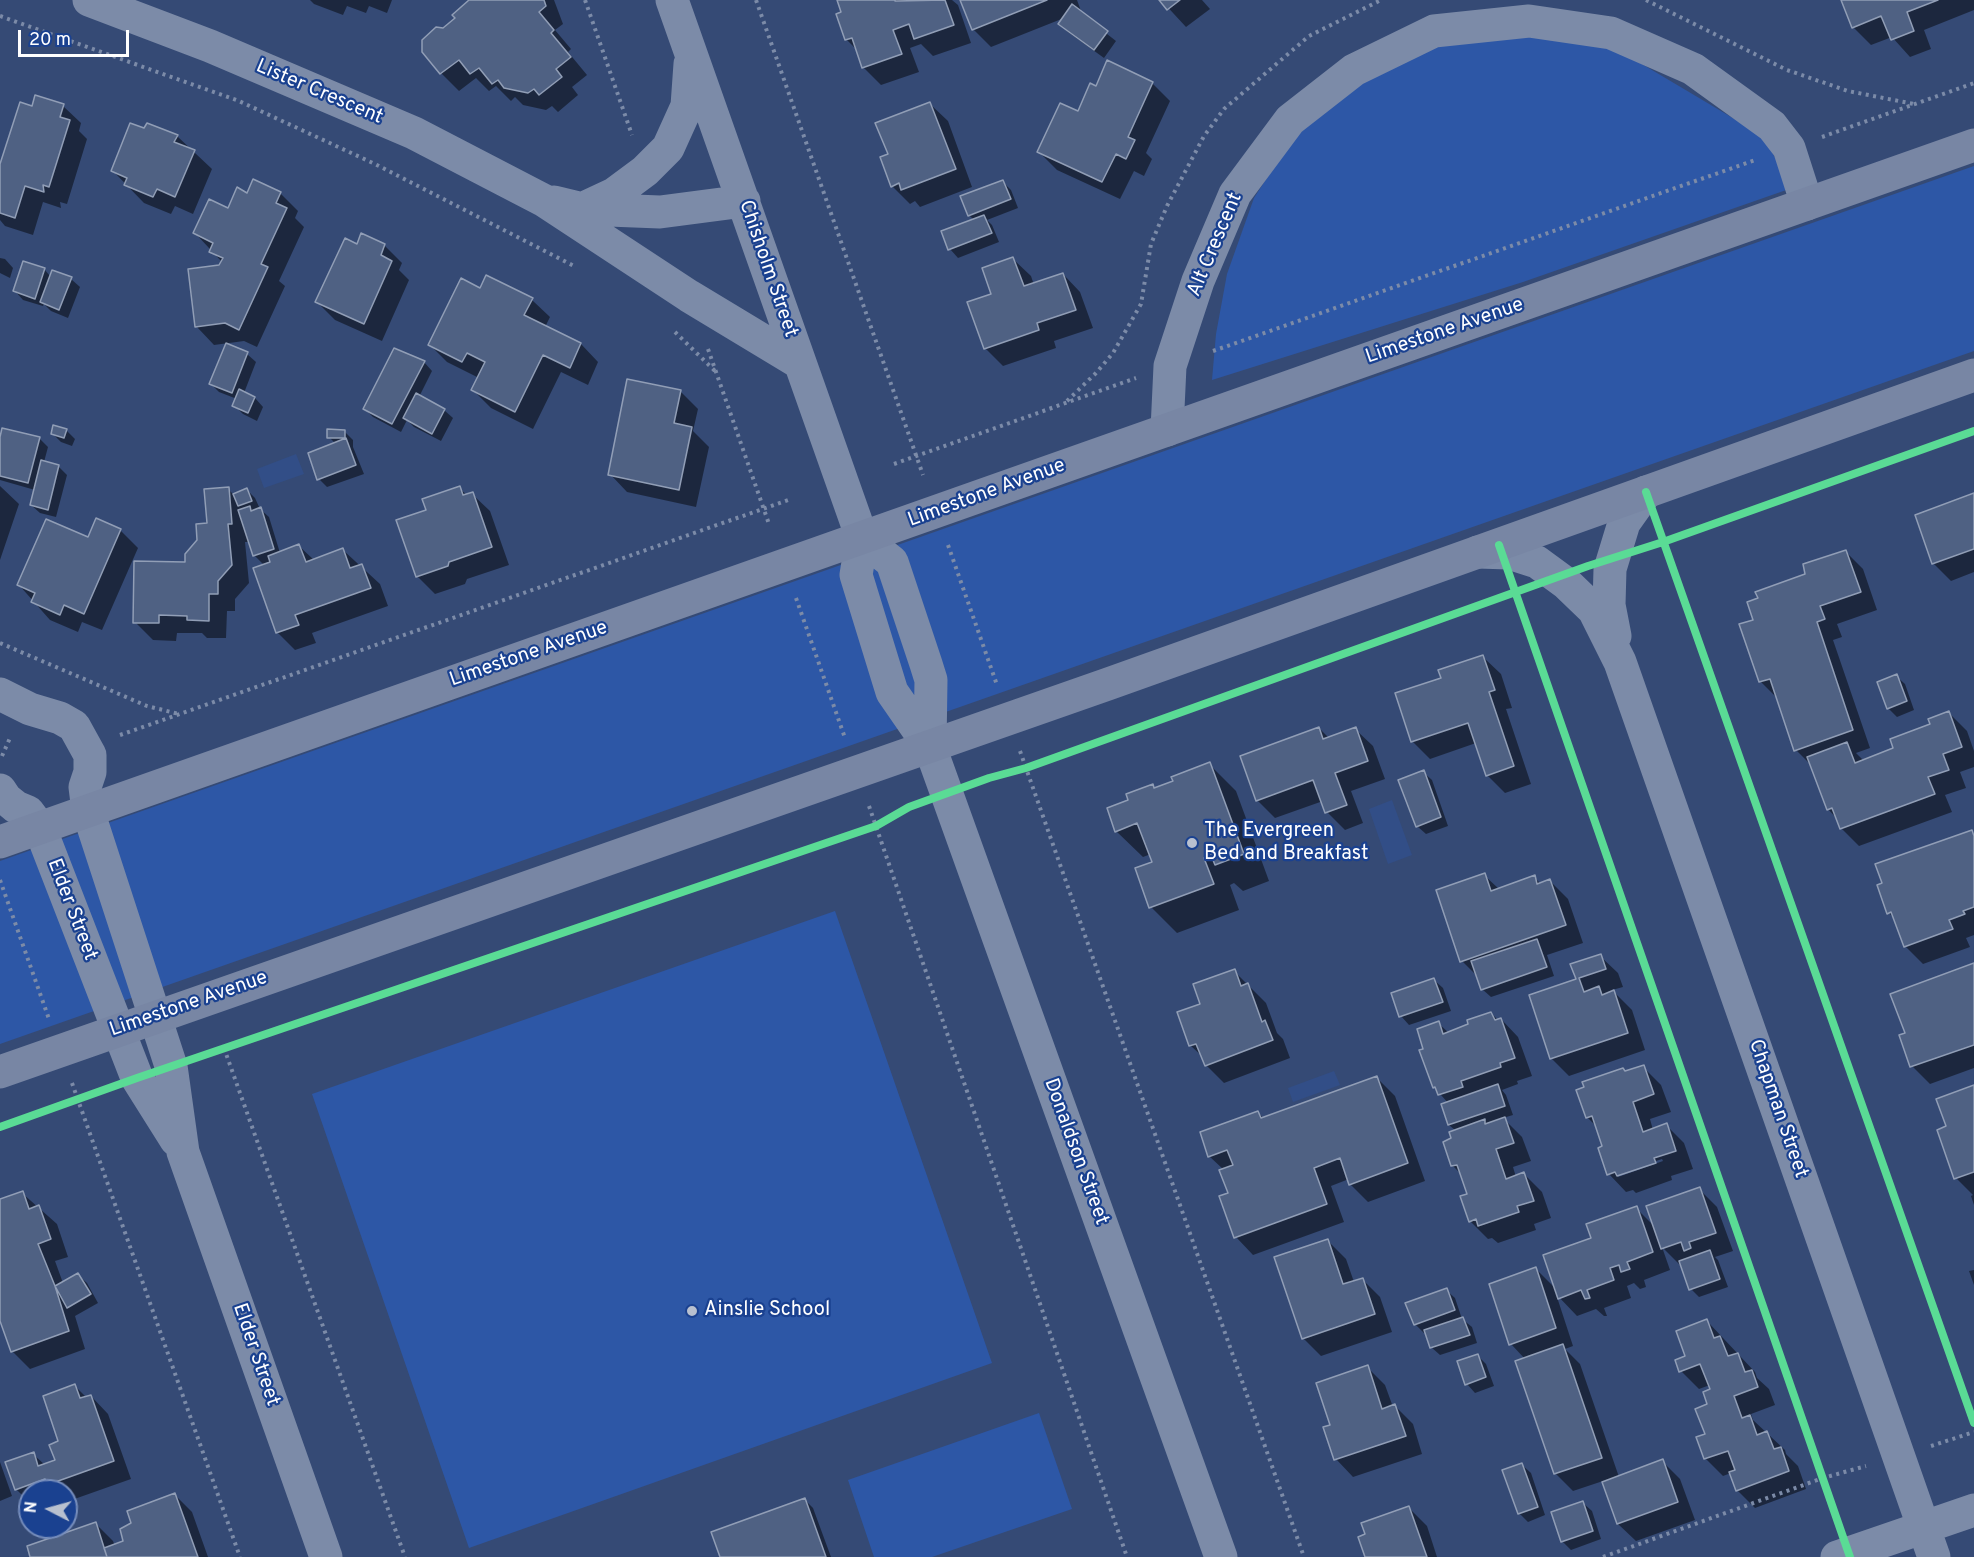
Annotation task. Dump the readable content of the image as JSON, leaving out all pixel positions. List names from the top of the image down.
{
  "streets": {
    "main road": ["Limestone Avenue"],
    "street": [
      "Lister Crescent",
      "Alt Crescent",
      "Chisholm Street",
      "Elder Street",
      "Chapman Street",
      "Donaldson Street"
    ]
  },
  "crossings": [
    ["Lister Crescent", "Chisholm Street"],
    ["Alt Crescent", "Limestone Avenue"],
    ["Chisholm Street", "Limestone Avenue"],
    ["Limestone Avenue", "Elder Street"],
    ["Limestone Avenue", "Chapman Street"],
    ["Limestone Avenue", "Donaldson Street"]
  ],
  "places": ["The Evergreen Bed and Breakfast", "Ainslie School"],
  "scale_bar": "20 m",
  "north": "left"
}
